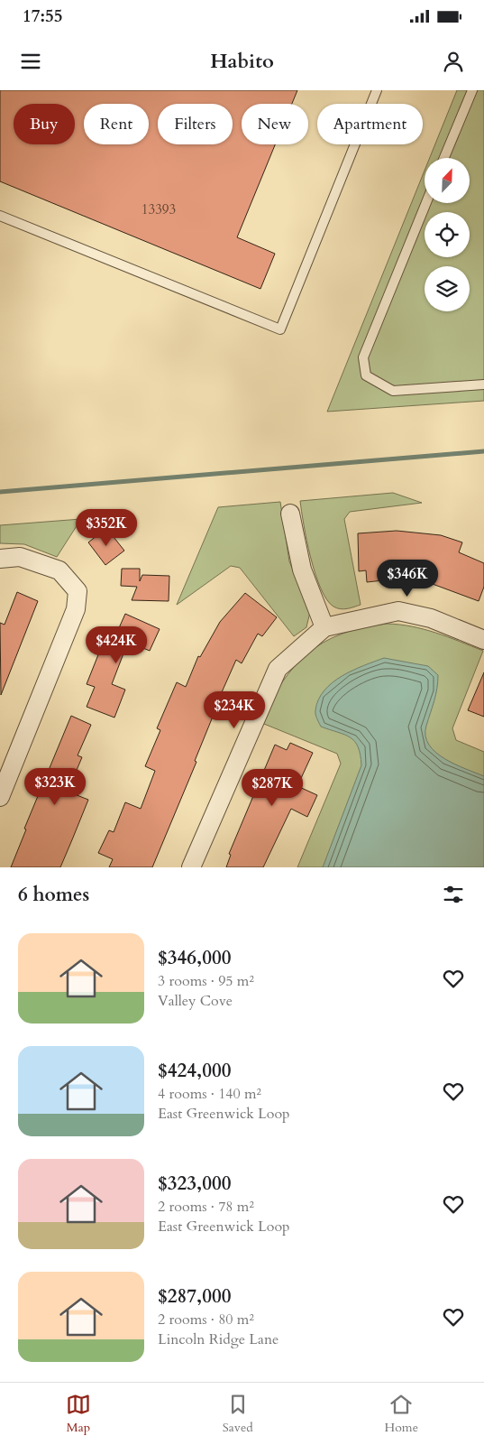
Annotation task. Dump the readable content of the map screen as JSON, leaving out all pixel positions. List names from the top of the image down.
{
  "house_numbers": ["13393"],
  "north": "top right",
  "page": {
    "status": "17:55",
    "header": "Habito",
    "chip": [
      "Buy",
      "Rent",
      "Filters",
      "New",
      "Apartment"
    ],
    "price": [
      "$352K",
      "$346K",
      "$424K",
      "$234K",
      "$323K",
      "$287K"
    ],
    "heading": "6 homes",
    "list": [
      {
        "name": "$346,000",
        "note": "3 rooms · 95 m² · Valley Cove"
      },
      {
        "name": "$424,000",
        "note": "4 rooms · 140 m² · East Greenwick Loop"
      },
      {
        "name": "$323,000",
        "note": "2 rooms · 78 m² · East Greenwick Loop"
      },
      {
        "name": "$287,000",
        "note": "2 rooms · 80 m² · Lincoln Ridge Lane"
      }
    ],
    "tabs": ["Map", "Saved", "Home"]
  }
}
